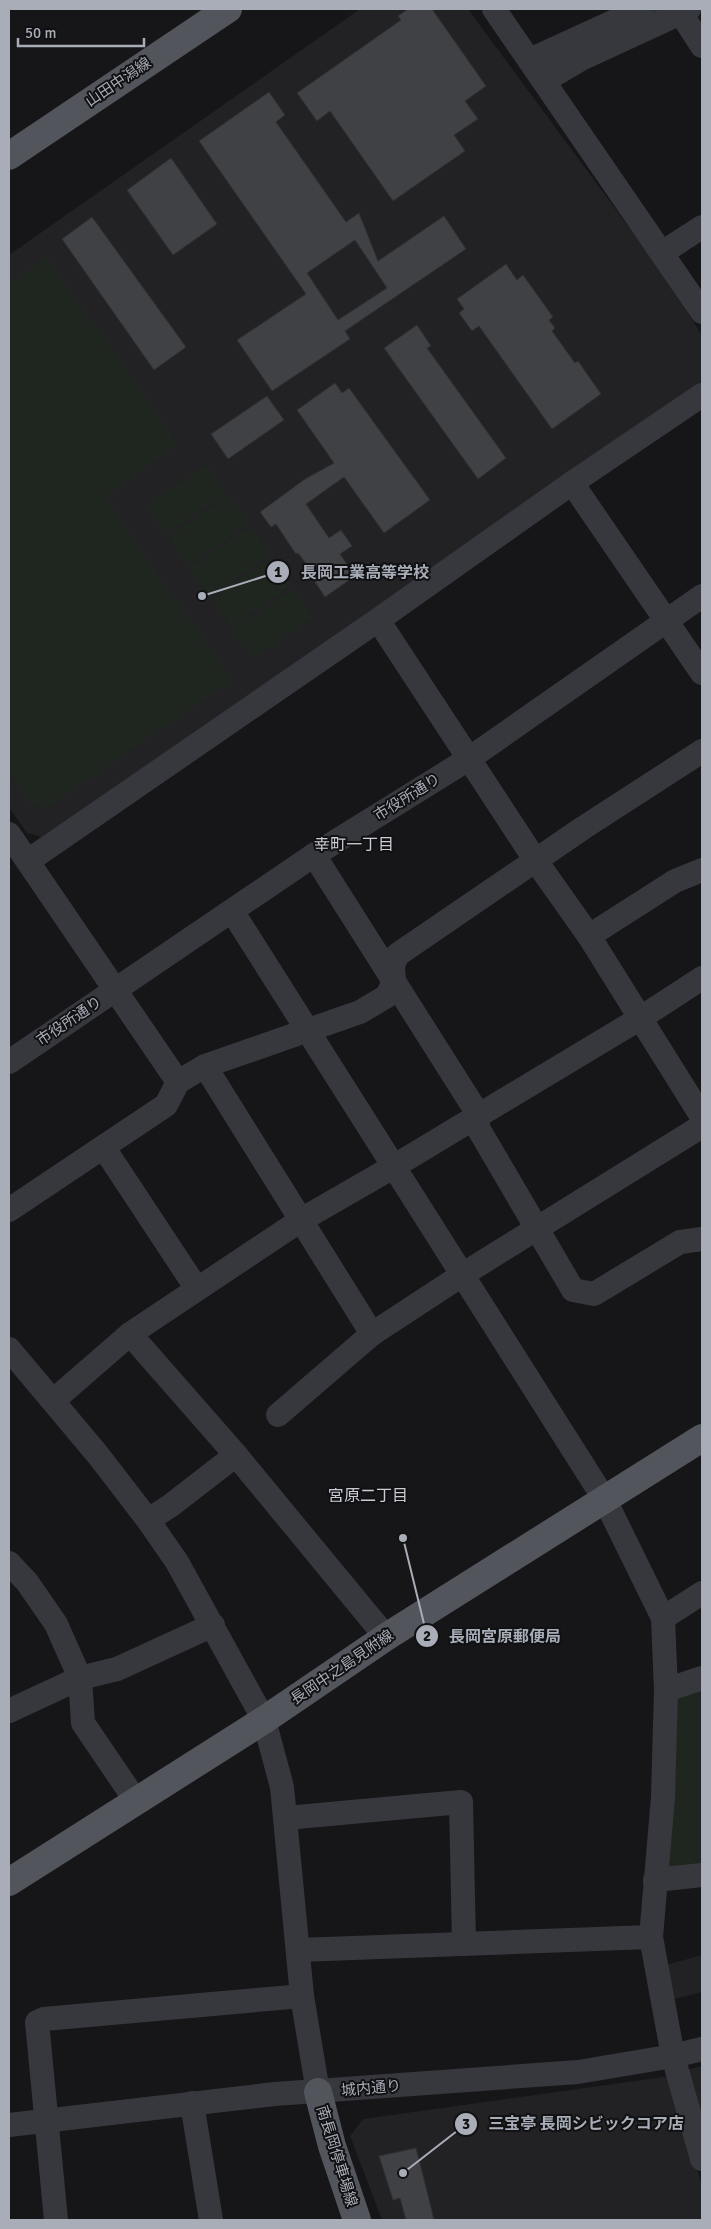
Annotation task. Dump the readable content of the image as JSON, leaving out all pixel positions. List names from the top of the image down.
{
  "streets": {
    "main road": ["山田中潟線", "長岡中之島見附線", "南長岡停車場線"],
    "street": ["市役所通り", "城内通り"]
  },
  "crossings": [
    ["城内通り", "南長岡停車場線"]
  ],
  "districts": ["幸町一丁目", "宮原二丁目"],
  "places": ["長岡工業高等学校", "長岡宮原郵便局", "三宝亭 長岡シビックコア店"],
  "scale_bar": "50 m"
}
